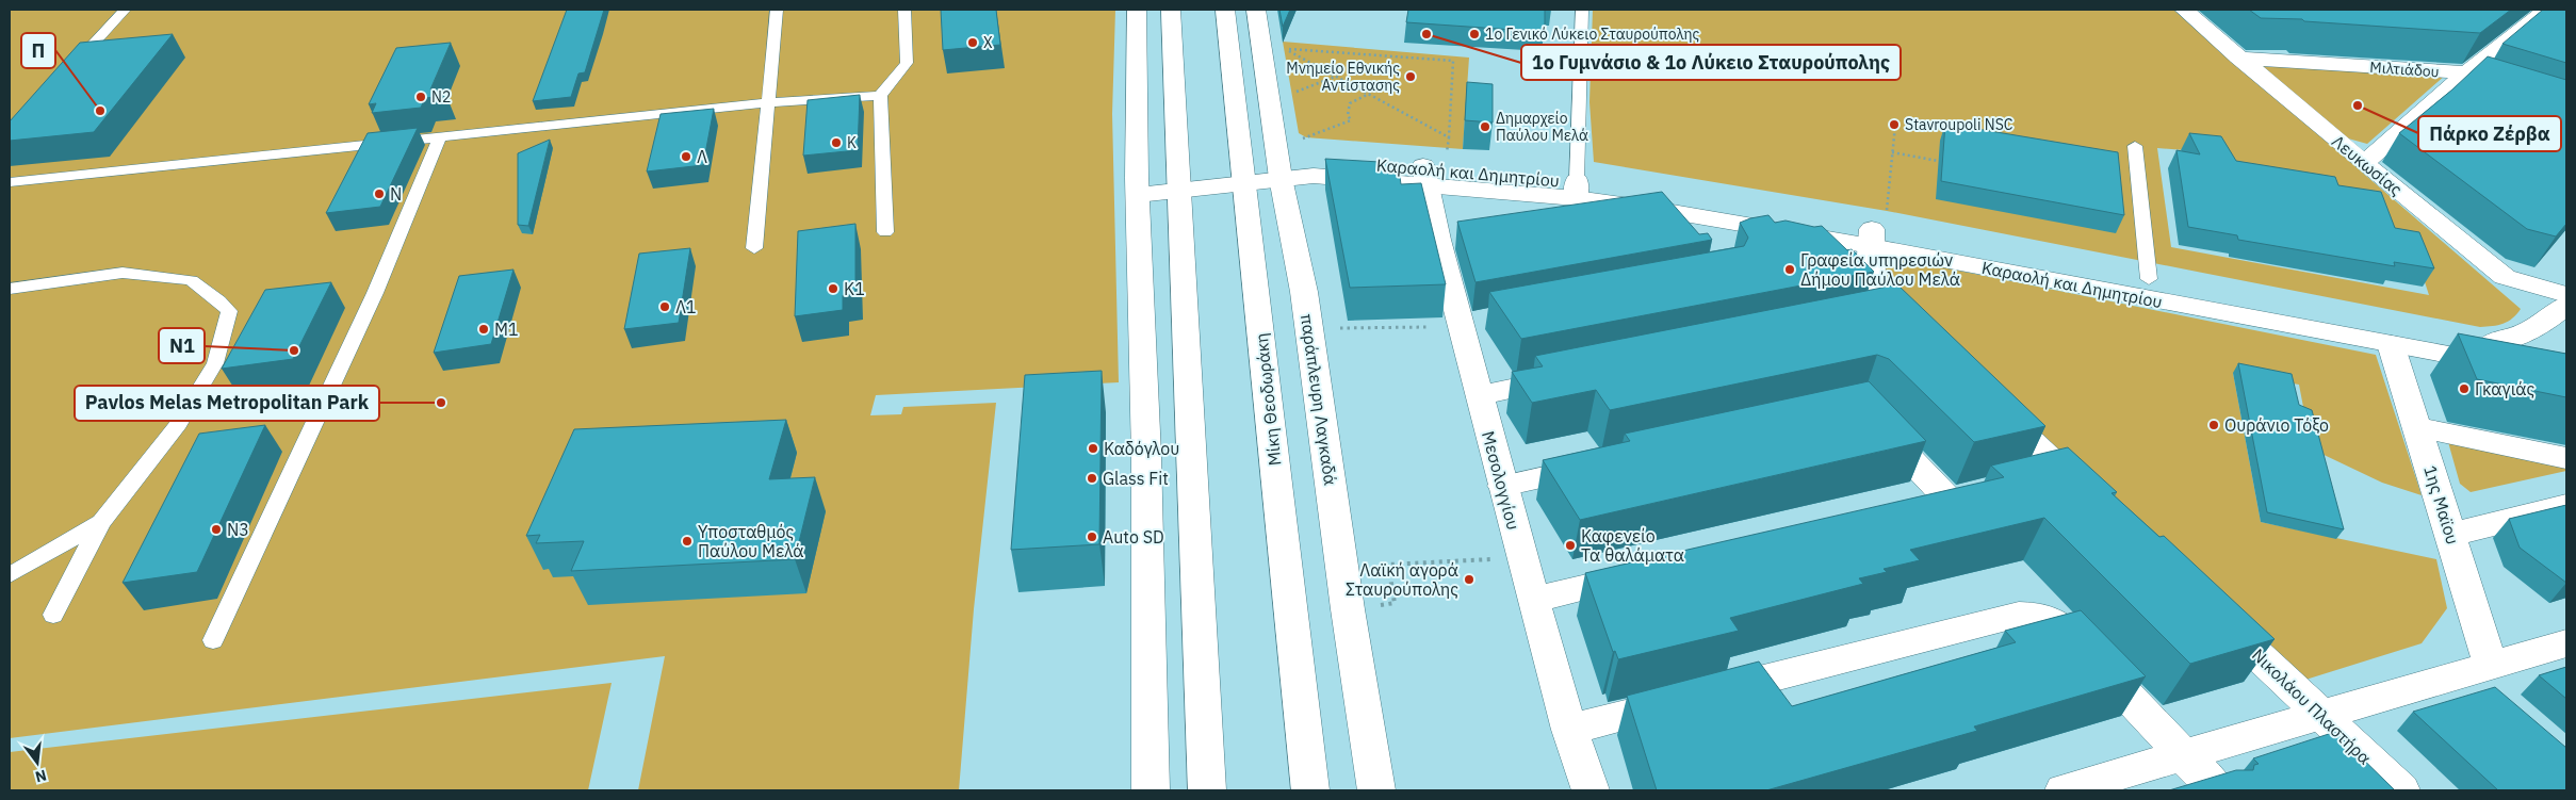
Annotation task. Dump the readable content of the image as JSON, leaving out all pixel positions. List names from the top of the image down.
{
  "streets": {
    "main road": [
      "Μιλτιάδου",
      "Λευκωσίας",
      "Καραολή και Δημητρίου",
      "Μίκη Θεοδωράκη",
      "παράπλευρη Λαγκαδά",
      "Μεσολογγίου",
      "1ης Μαϊου",
      "Νικολάου Πλαστήρα"
    ]
  },
  "crossings": [
    ["Μιλτιάδου", "Λευκωσίας"],
    ["Καραολή και Δημητρίου", "Μίκη Θεοδωράκη"],
    ["Καραολή και Δημητρίου", "παράπλευρη Λαγκαδά"],
    ["Καραολή και Δημητρίου", "Μεσολογγίου"],
    ["Καραολή και Δημητρίου", "1ης Μαϊου"]
  ],
  "places": [
    "1ο Γυμνάσιο & 1ο Λύκειο Σταυρούπολης",
    "1ο Γενικό Λύκειο Σταυρούπολης",
    "Χ",
    "Μνημείο Εθνικής Αντίστασης",
    "Ν2",
    "Πάρκο Ζέρβα",
    "Π",
    "Stavroupoli NSC",
    "Δημαρχείο Παύλου Μελά",
    "Κ",
    "Λ",
    "Ν",
    "Γραφεία υπηρεσιών Δήμου Παύλου Μελά",
    "Κ1",
    "Λ1",
    "Μ1",
    "Ν1",
    "Γκαγιάς",
    "Pavlos Melas Metropolitan Park",
    "Ουράνιο Τόξο",
    "Καδόγλου",
    "Glass Fit",
    "Ν3",
    "Auto SD",
    "Υποσταθμός Παύλου Μελά",
    "Καφενείο Τα θαλάματα",
    "Λαϊκή αγορά Σταυρούπολης"
  ],
  "north": "bottom"
}
